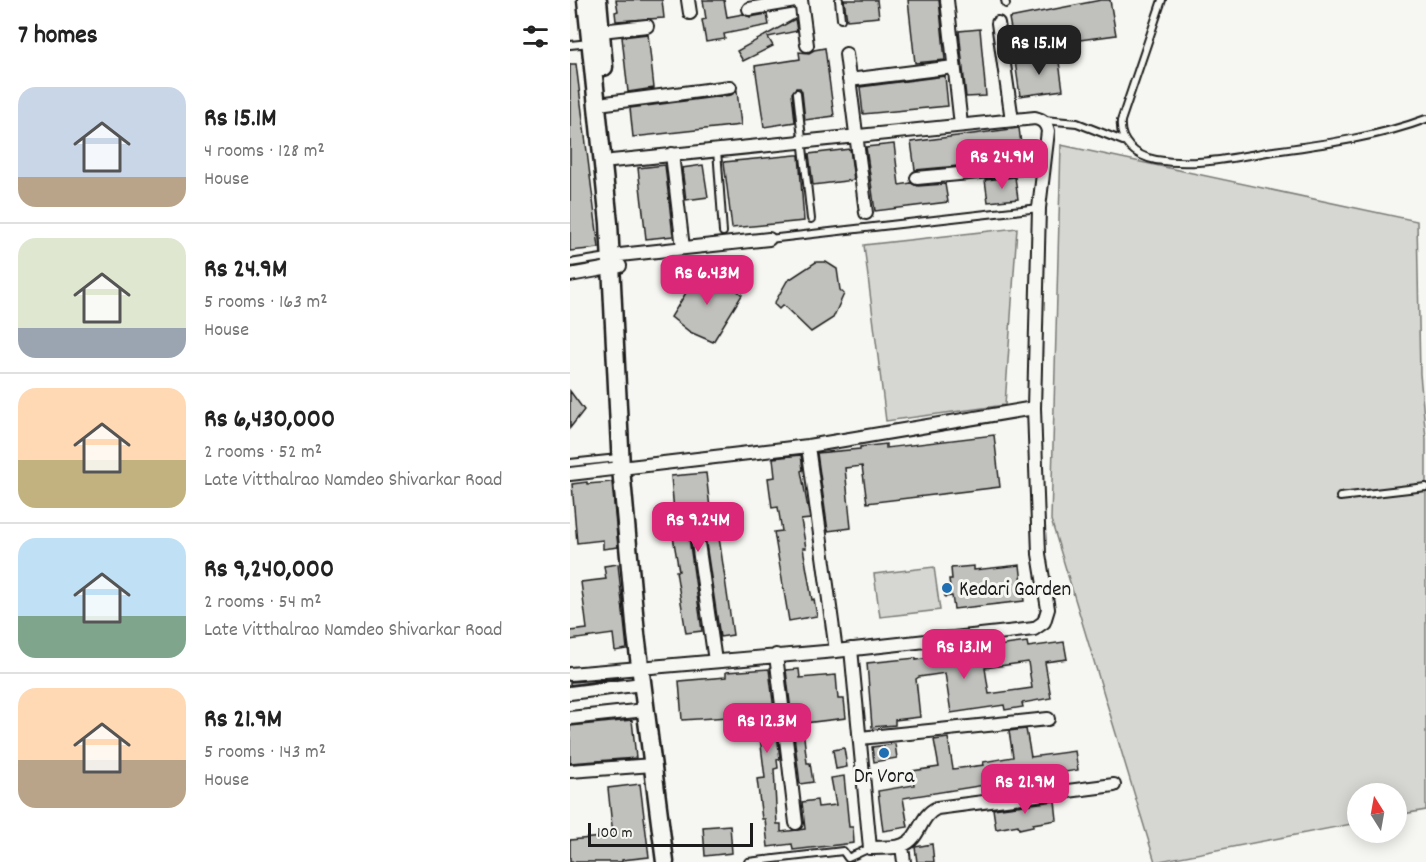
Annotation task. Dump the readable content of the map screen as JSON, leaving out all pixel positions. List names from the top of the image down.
{
  "places": ["Kedari Garden", "Dr Vora"],
  "scale_bar": "100 m",
  "north": "top",
  "page": {
    "heading": "7 homes",
    "price": [
      "Rs 15.1M",
      "Rs 24.9M",
      "Rs 6.43M",
      "Rs 9.24M",
      "Rs 13.1M",
      "Rs 12.3M",
      "Rs 21.9M"
    ],
    "list": [
      {
        "name": "Rs 15.1M",
        "note": "4 rooms · 128 m² · House"
      },
      {
        "name": "Rs 24.9M",
        "note": "5 rooms · 163 m² · House"
      },
      {
        "name": "Rs 6,430,000",
        "note": "2 rooms · 52 m² · Late Vitthalrao Namdeo Shivarkar Road"
      },
      {
        "name": "Rs 9,240,000",
        "note": "2 rooms · 54 m² · Late Vitthalrao Namdeo Shivarkar Road"
      },
      {
        "name": "Rs 21.9M",
        "note": "5 rooms · 143 m² · House"
      }
    ],
    "scale": "100 m"
  }
}
